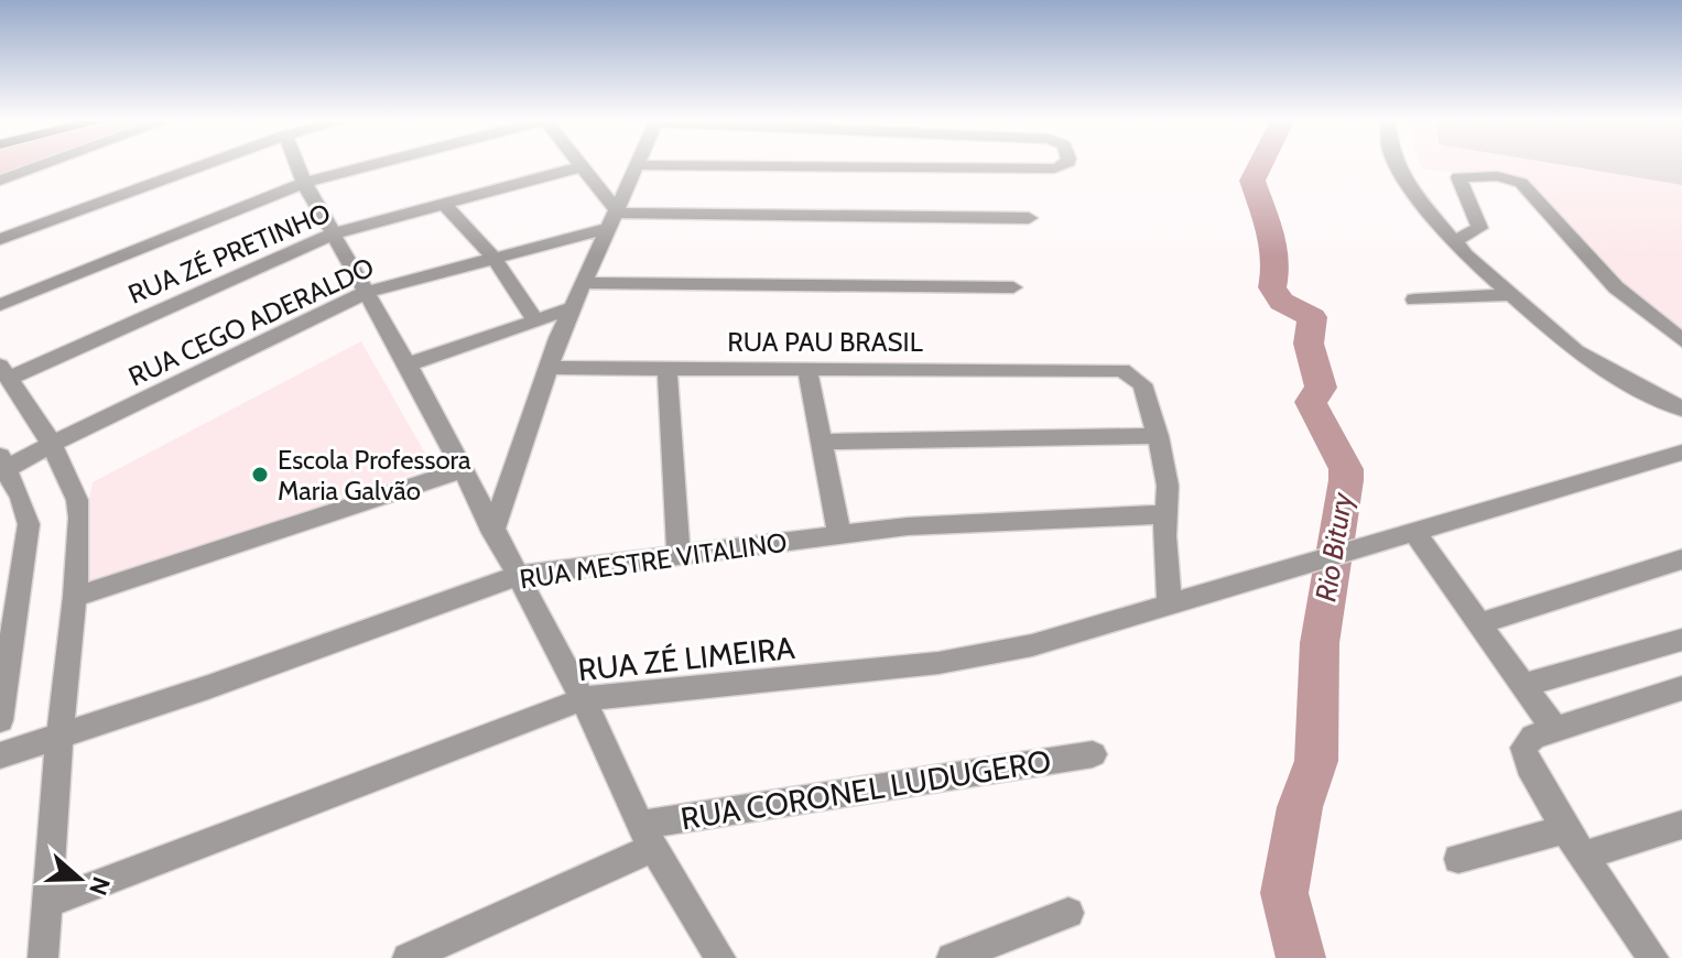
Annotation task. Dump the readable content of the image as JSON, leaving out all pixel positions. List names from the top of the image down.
{
  "streets": {
    "street": [
      "RUA ZÉ PRETINHO",
      "RUA CEGO ADERALDO",
      "RUA PAU BRASIL",
      "RUA MESTRE VITALINO",
      "RUA ZÉ LIMEIRA",
      "RUA CORONEL LUDUGERO"
    ]
  },
  "water": ["Rio Bitury"],
  "places": ["Escola Professora Maria Galvão"],
  "north": "right"
}
